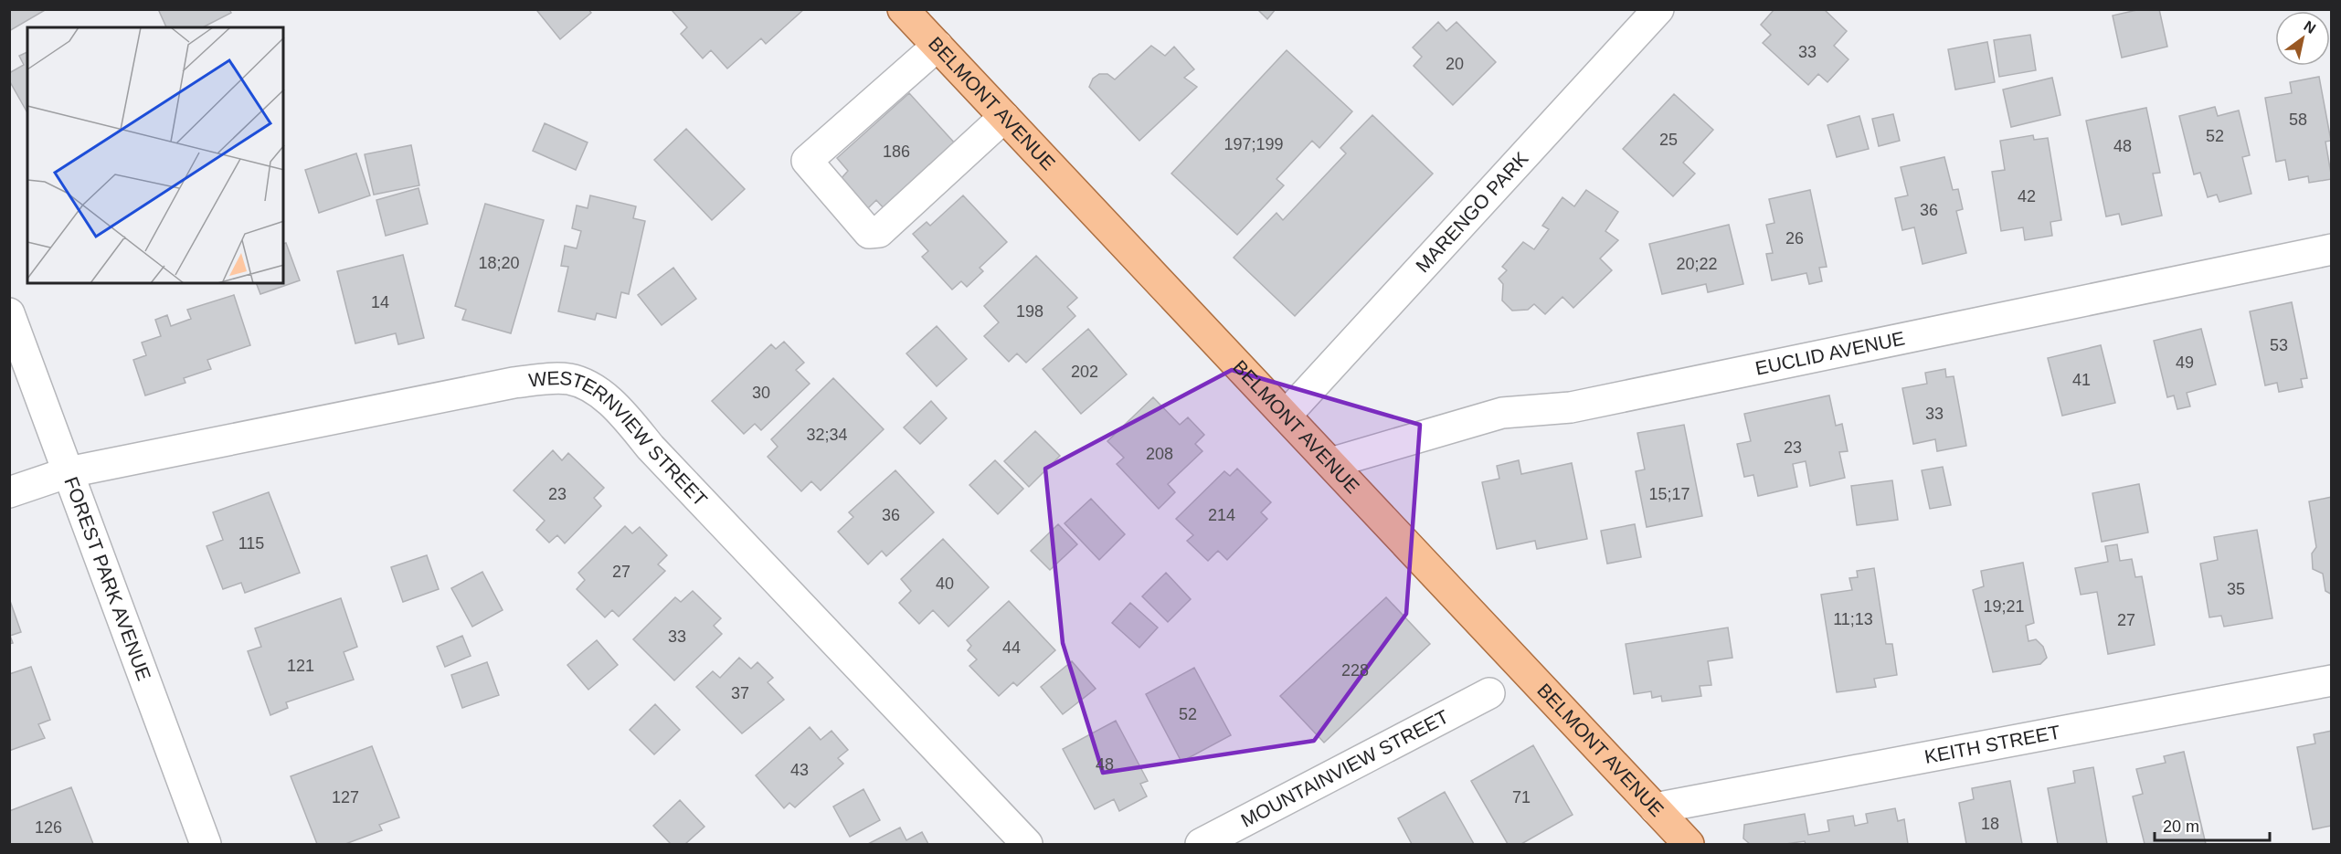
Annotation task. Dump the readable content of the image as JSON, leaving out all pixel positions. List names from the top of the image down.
{
  "streets": {
    "main road": ["BELMONT AVENUE"],
    "street": [
      "MARENGO PARK",
      "EUCLID AVENUE",
      "WESTERNVIEW STREET",
      "FOREST PARK AVENUE",
      "KEITH STREET",
      "MOUNTAINVIEW STREET"
    ]
  },
  "crossings": [
    ["BELMONT AVENUE", "MARENGO PARK"],
    ["BELMONT AVENUE", "EUCLID AVENUE"],
    ["BELMONT AVENUE", "KEITH STREET"],
    ["WESTERNVIEW STREET", "FOREST PARK AVENUE"]
  ],
  "house_numbers": [
    "33",
    "20",
    "58",
    "52",
    "25",
    "197;199",
    "48",
    "186",
    "42",
    "36",
    "26",
    "18;20",
    "20;22",
    "14",
    "198",
    "53",
    "49",
    "202",
    "41",
    "30",
    "33",
    "32;34",
    "23",
    "208",
    "23",
    "15;17",
    "36",
    "214",
    "115",
    "27",
    "40",
    "35",
    "19;21",
    "11;13",
    "27",
    "33",
    "44",
    "121",
    "228",
    "37",
    "52",
    "48",
    "43",
    "127",
    "71",
    "18",
    "126"
  ],
  "scale_bar": "20 m",
  "north": "top right"
}
